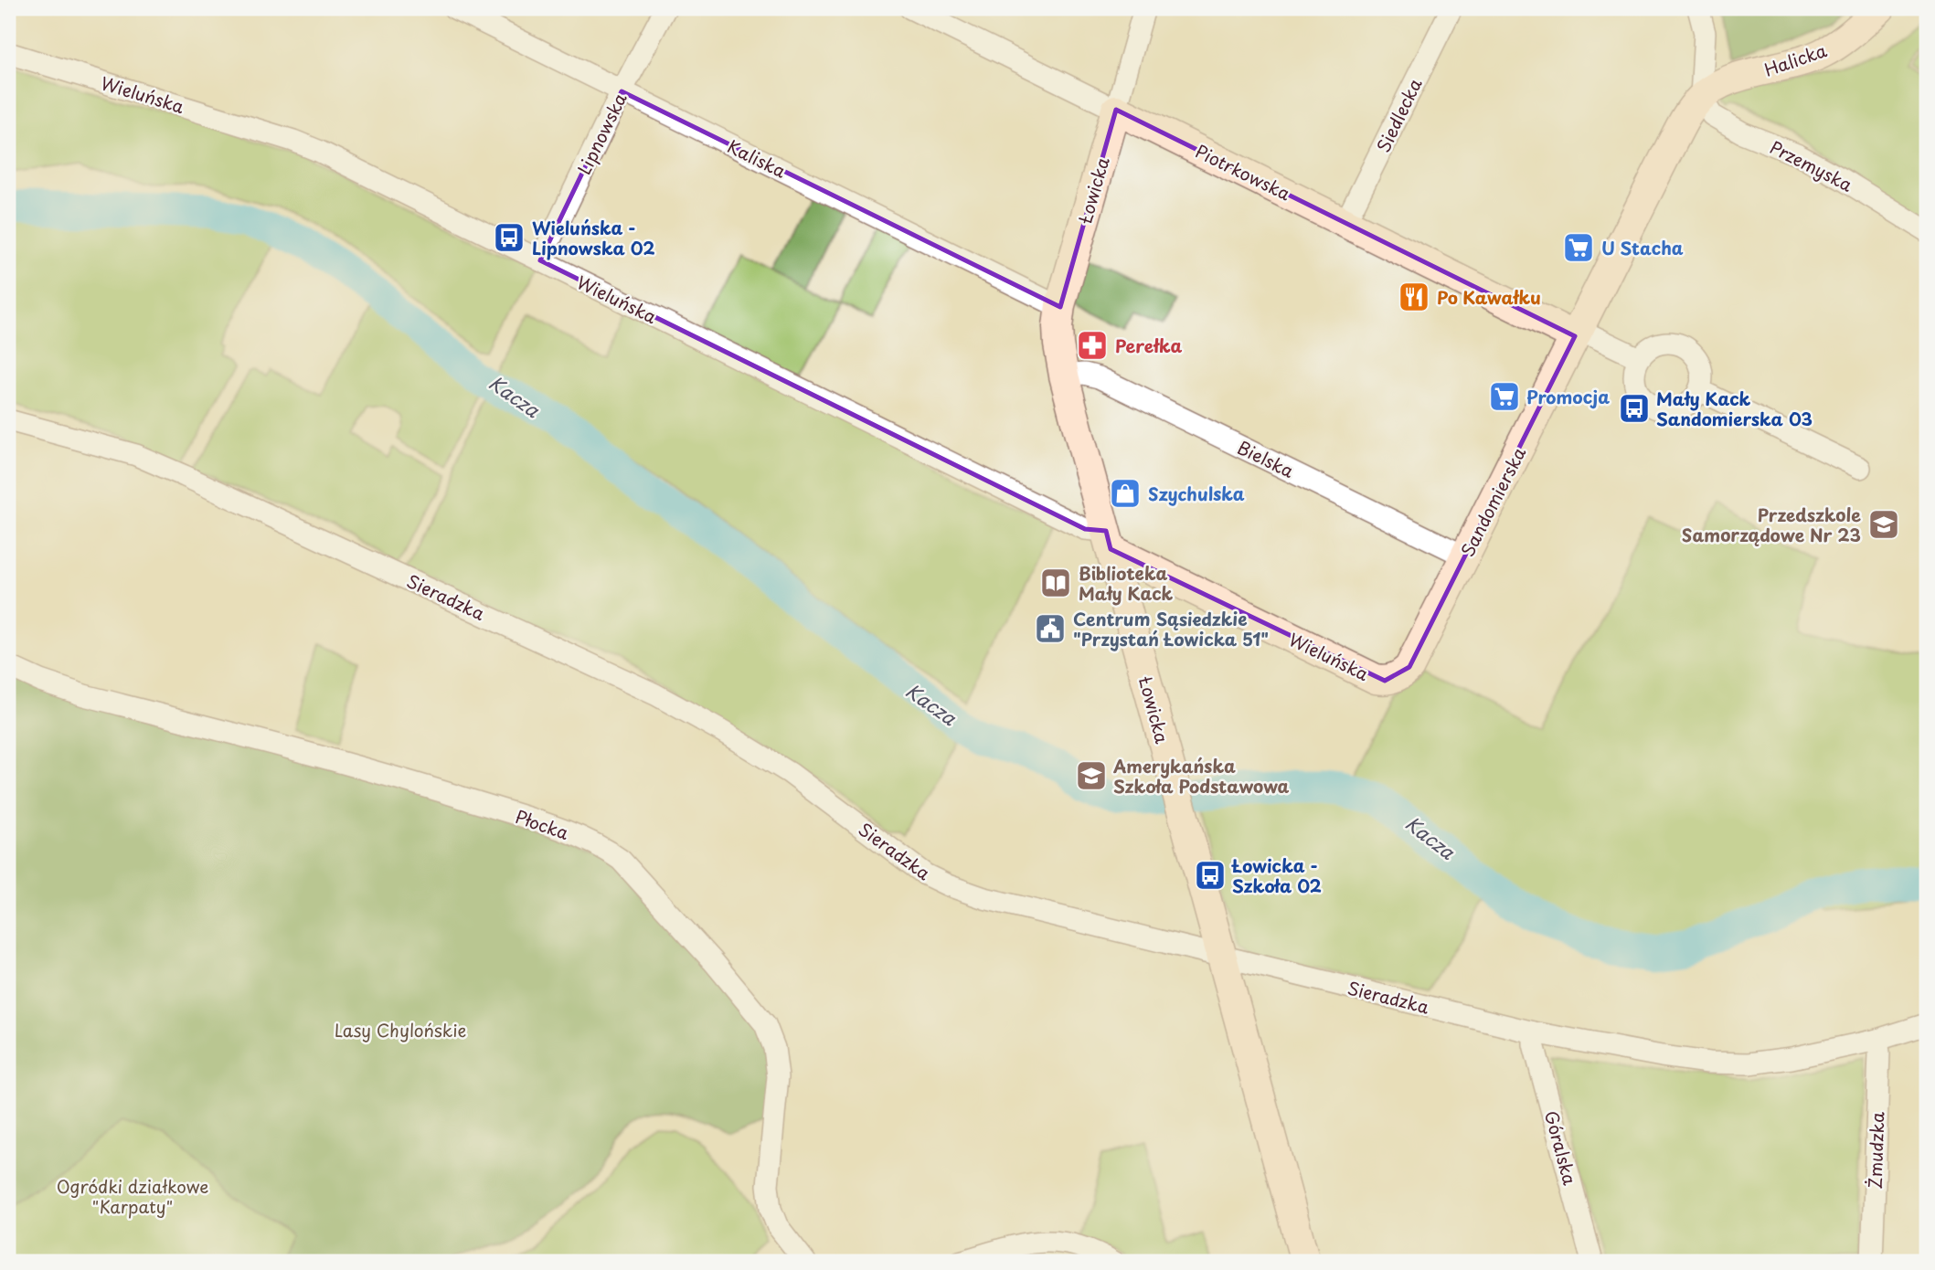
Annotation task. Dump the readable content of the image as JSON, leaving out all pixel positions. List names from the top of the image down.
{
  "streets": {
    "street": [
      "Halicka",
      "Wieluńska",
      "Siedlecka",
      "Lipnowska",
      "Kaliska",
      "Przemyska",
      "Piotrkowska",
      "Łowicka",
      "Bielska",
      "Sandomierska",
      "Sieradzka",
      "Płocka",
      "Góralska",
      "Żmudzka"
    ]
  },
  "crossings": [
    ["Halicka", "Przemyska"],
    ["Halicka", "Sandomierska"],
    ["Wieluńska", "Lipnowska"],
    ["Wieluńska", "Łowicka"],
    ["Wieluńska", "Sandomierska"],
    ["Siedlecka", "Piotrkowska"],
    ["Lipnowska", "Kaliska"],
    ["Kaliska", "Łowicka"],
    ["Przemyska", "Sandomierska"],
    ["Piotrkowska", "Łowicka"],
    ["Piotrkowska", "Sandomierska"],
    ["Łowicka", "Bielska"],
    ["Łowicka", "Sieradzka"],
    ["Bielska", "Sandomierska"],
    ["Sieradzka", "Góralska"],
    ["Sieradzka", "Żmudzka"]
  ],
  "water": ["Kacza"],
  "parks": ["Lasy Chylońskie", "Ogródki działkowe \"Karpaty\""],
  "places": {
    "bus stop": ["Wieluńska - Lipnowska 02", "Mały Kack Sandomierska 03", "Łowicka - Szkoła 02"],
    "supermarket": ["U Stacha", "Promocja"],
    "restaurant": ["Po Kawałku"],
    "pharmacy": ["Perełka"],
    "shop": ["Szychulska"],
    "school or university": ["Przedszkole Samorządowe Nr 23", "Amerykańska Szkoła Podstawowa"],
    "library": ["Biblioteka Mały Kack"],
    "public building": ["Centrum Sąsiedzkie \"Przystań Łowicka 51\""]
  }
}
